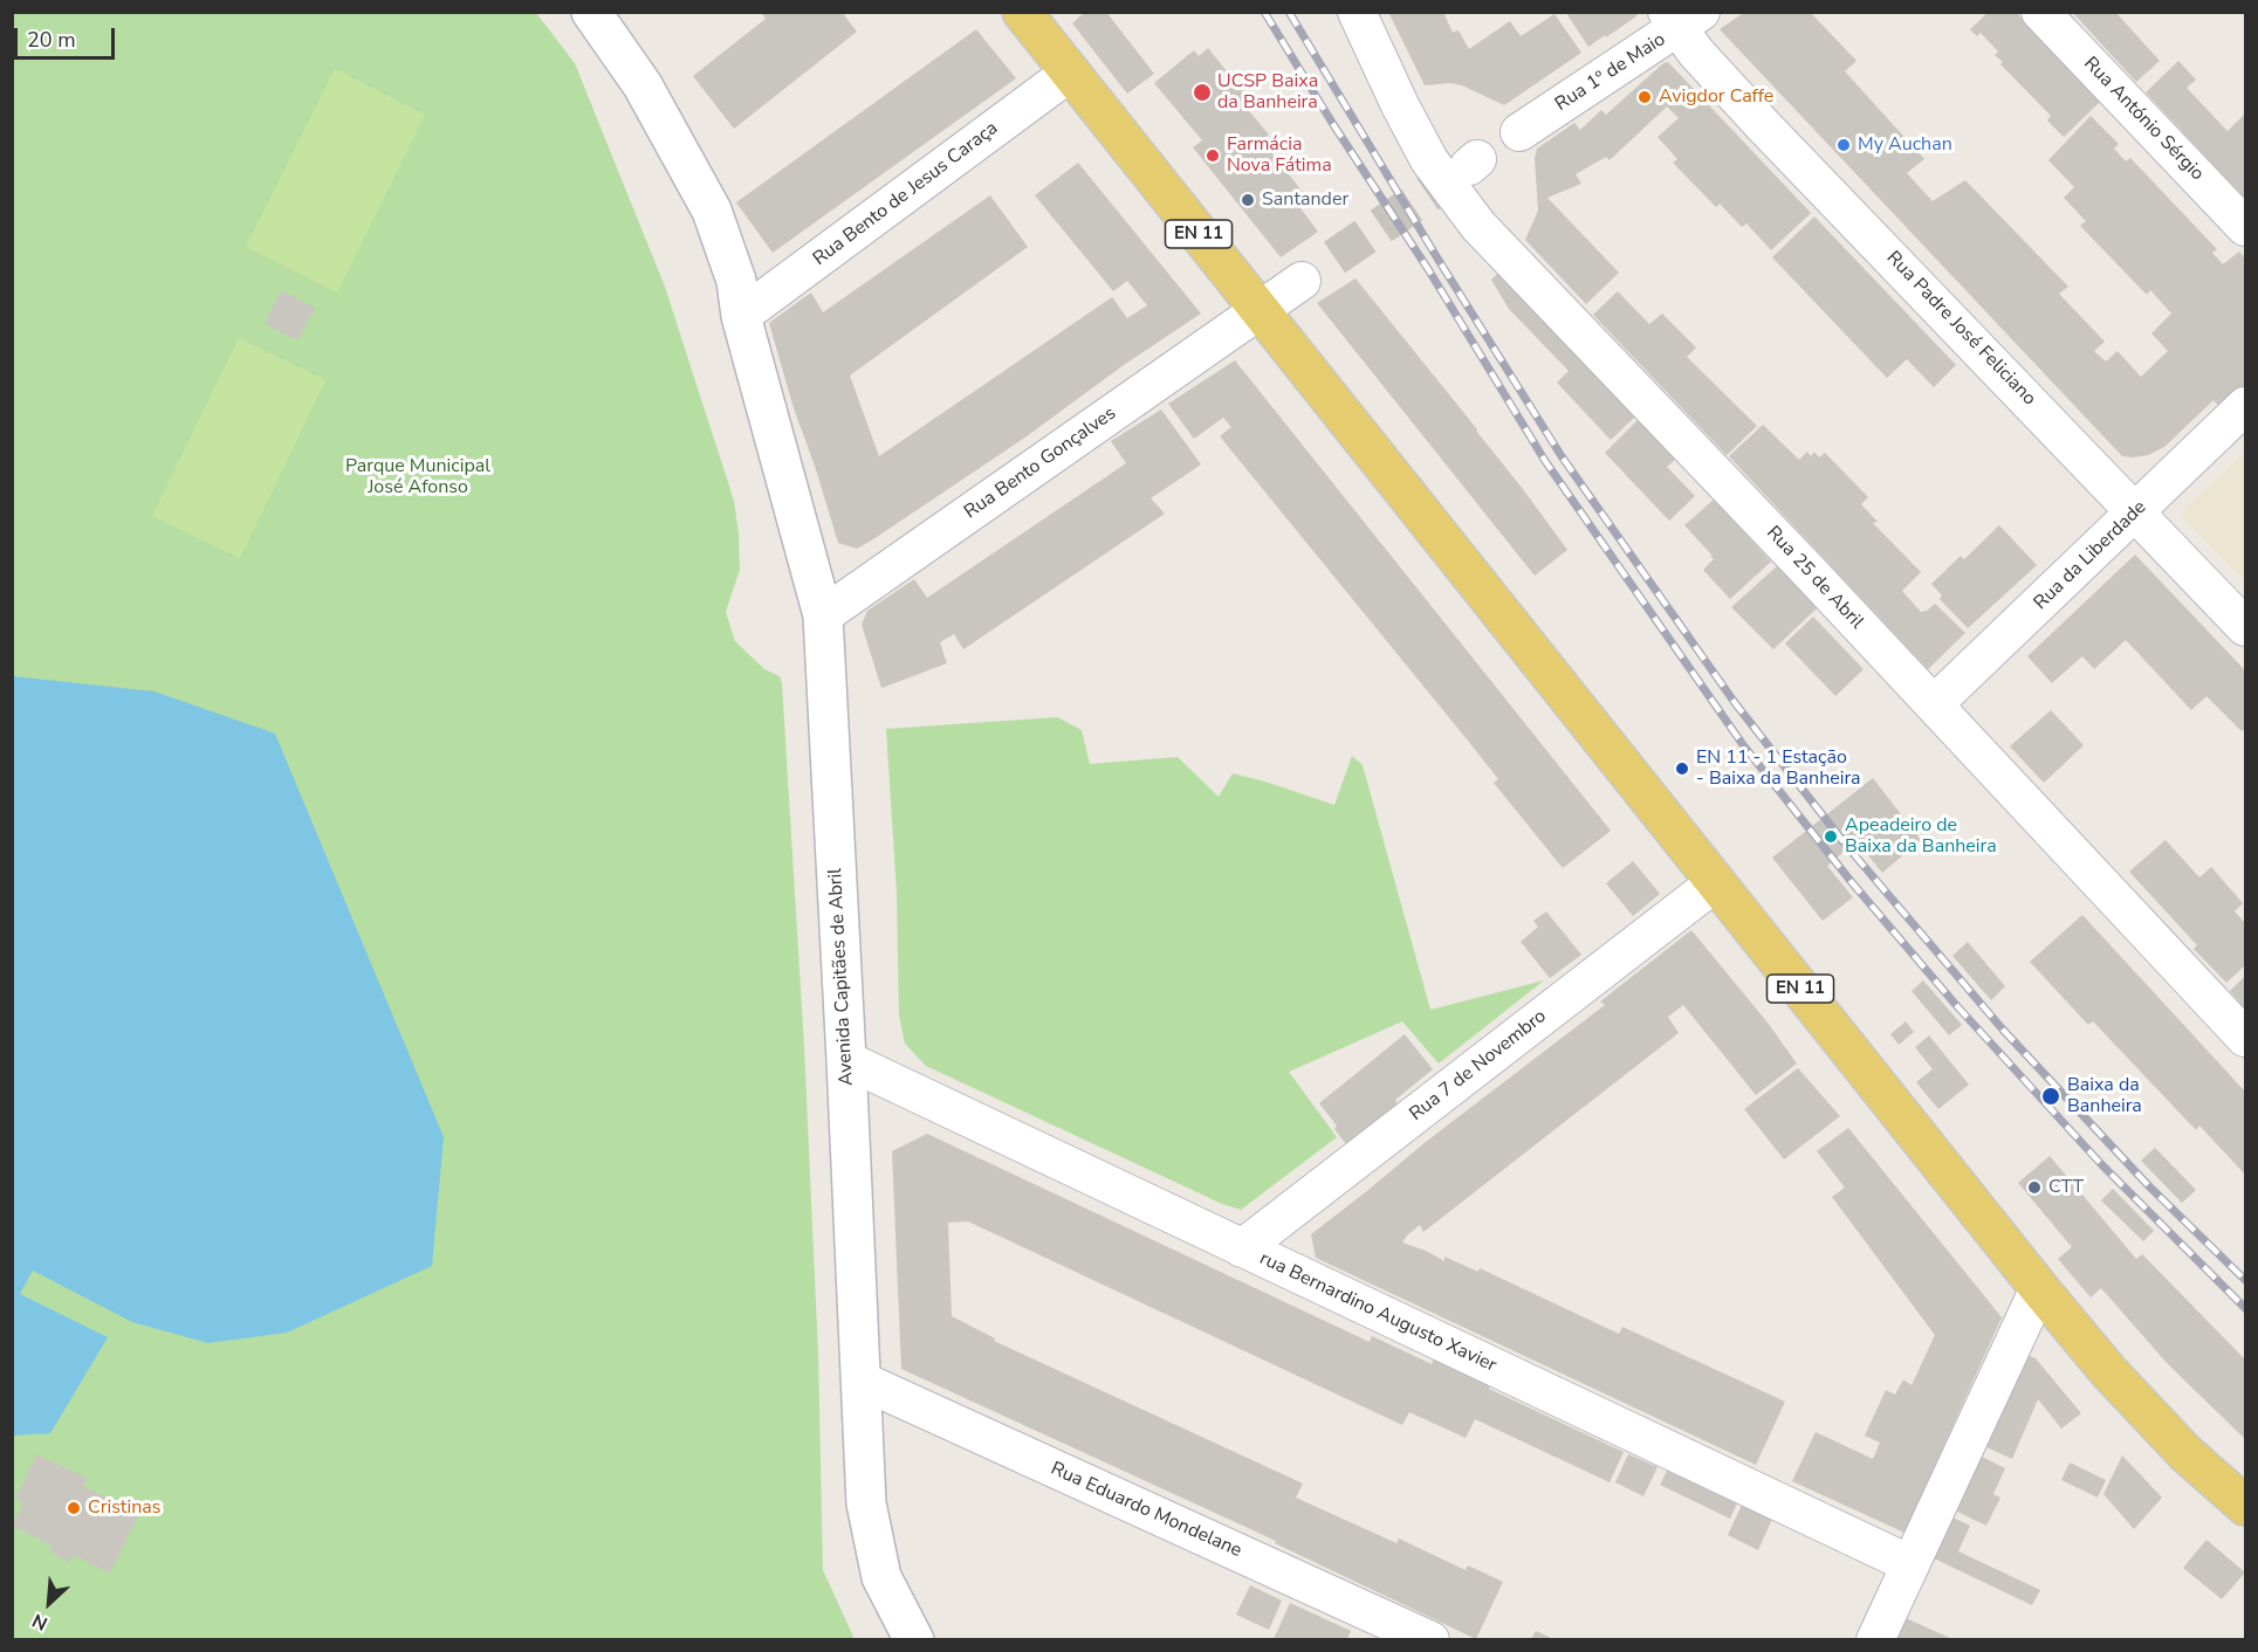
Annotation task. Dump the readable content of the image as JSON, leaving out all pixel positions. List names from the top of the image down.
{
  "streets": {
    "main road": ["EN 11"],
    "street": [
      "Rua 1º de Maio",
      "Rua António Sérgio",
      "Rua Bento de Jesus Caraça",
      "Rua Padre José Feliciano",
      "Rua Bento Gonçalves",
      "Rua da Liberdade",
      "Rua 25 de Abril",
      "Avenida Capitães de Abril",
      "Rua 7 de Novembro",
      "rua Bernardino Augusto Xavier",
      "Rua Eduardo Mondelane"
    ]
  },
  "crossings": [
    ["Rua 1º de Maio", "Rua Padre José Feliciano"],
    ["Rua Bento de Jesus Caraça", "EN 11"],
    ["Rua Bento de Jesus Caraça", "Avenida Capitães de Abril"],
    ["EN 11", "Rua Bento Gonçalves"],
    ["EN 11", "Rua 7 de Novembro"],
    ["Rua Padre José Feliciano", "Rua da Liberdade"],
    ["Rua Bento Gonçalves", "Avenida Capitães de Abril"],
    ["Rua da Liberdade", "Rua 25 de Abril"],
    ["Avenida Capitães de Abril", "rua Bernardino Augusto Xavier"],
    ["Avenida Capitães de Abril", "Rua Eduardo Mondelane"],
    ["Rua 7 de Novembro", "rua Bernardino Augusto Xavier"]
  ],
  "parks": ["Parque Municipal José Afonso"],
  "places": [
    "UCSP Baixa da Banheira",
    "Avigdor Caffe",
    "My Auchan",
    "Farmácia Nova Fátima",
    "Santander",
    "EN 11 - 1 Estação - Baixa da Banheira",
    "Apeadeiro de Baixa da Banheira",
    "Baixa da Banheira",
    "CTT",
    "Cristinas"
  ],
  "scale_bar": "20 m",
  "north": "bottom left"
}
